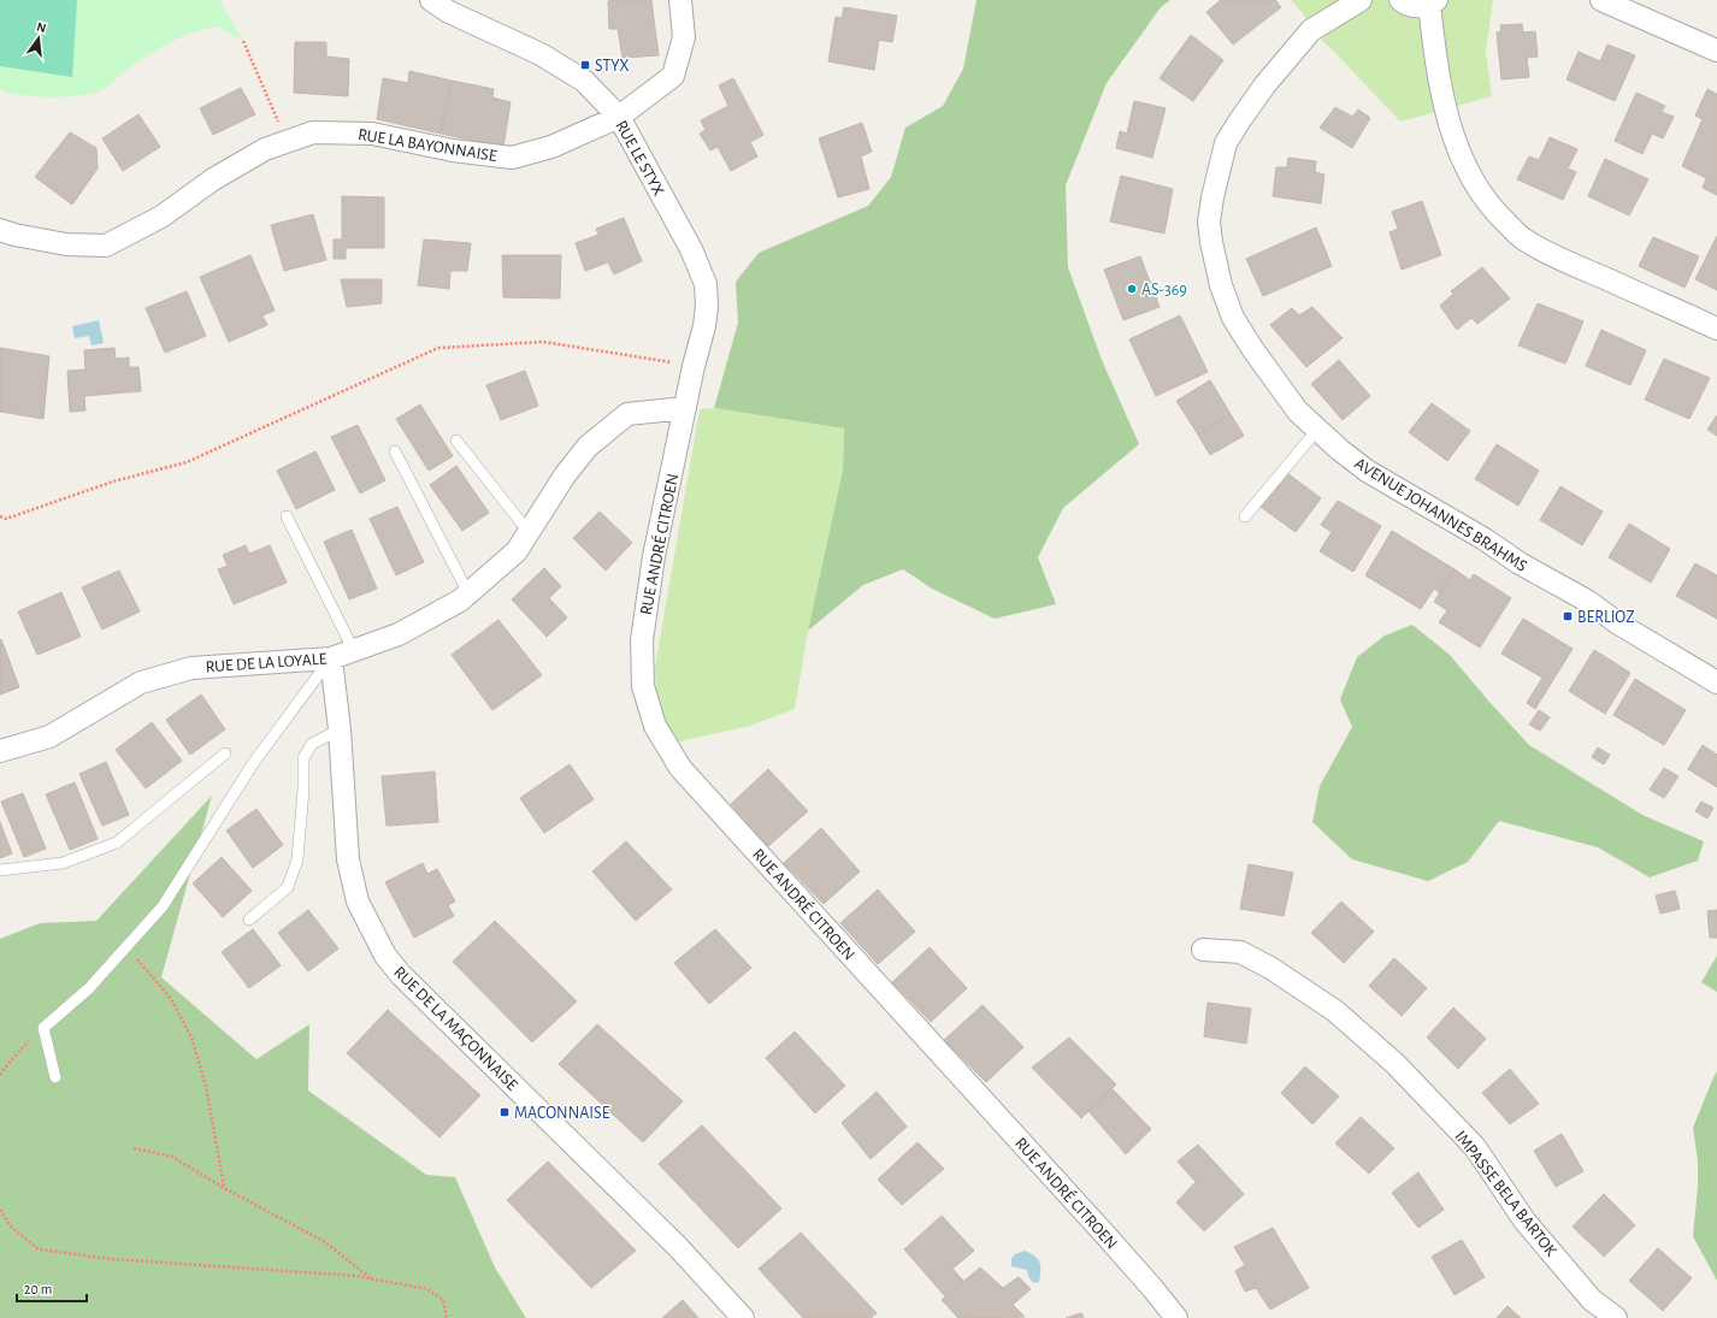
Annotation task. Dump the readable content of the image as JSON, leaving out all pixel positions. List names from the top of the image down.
{
  "streets": {
    "street": [
      "RUE LA BAYONNAISE",
      "RUE LE STYX",
      "AVENUE JOHANNES BRAHMS",
      "RUE ANDRÉ CITROEN",
      "RUE DE LA LOYALE",
      "RUE DE LA MAÇONNAISE",
      "IMPASSE BELA BARTOK"
    ]
  },
  "crossings": [
    ["RUE LA BAYONNAISE", "RUE LE STYX"],
    ["RUE LE STYX", "RUE ANDRÉ CITROEN"],
    ["RUE LE STYX", "RUE DE LA LOYALE"],
    ["RUE ANDRÉ CITROEN", "RUE DE LA LOYALE"],
    ["RUE DE LA LOYALE", "RUE DE LA MAÇONNAISE"]
  ],
  "places": {
    "transit": ["STYX", "BERLIOZ", "MACONNAISE"],
    "other": ["AS-369"]
  },
  "scale_bar": "20 m",
  "north": "top"
}
